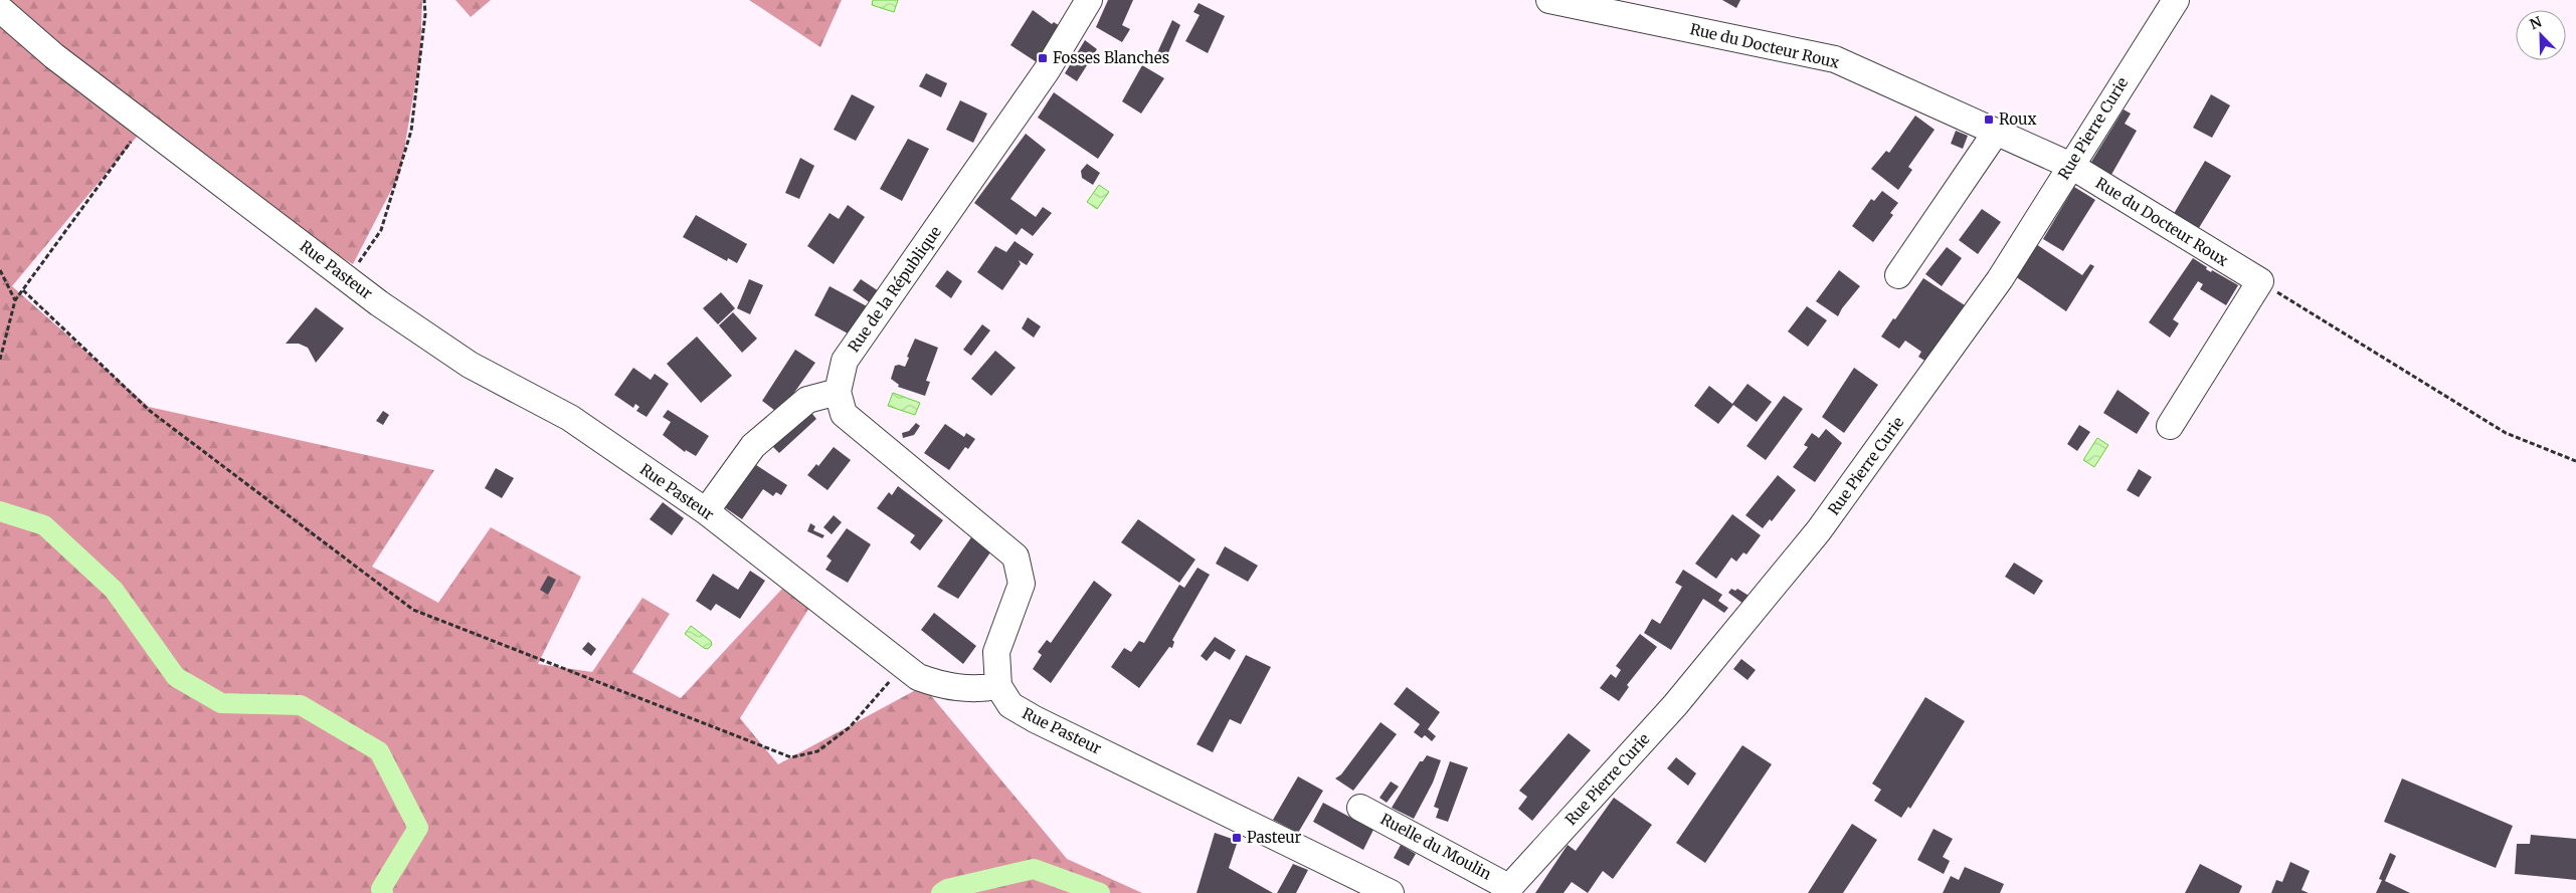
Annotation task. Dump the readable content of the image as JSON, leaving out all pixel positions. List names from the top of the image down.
{
  "streets": {
    "street": [
      "Rue du Docteur Roux",
      "Rue Pierre Curie",
      "Rue Pasteur",
      "Rue de la République",
      "Ruelle du Moulin"
    ]
  },
  "crossings": [
    ["Rue du Docteur Roux", "Rue Pierre Curie"],
    ["Rue Pierre Curie", "Ruelle du Moulin"]
  ],
  "places": {
    "transit": ["Fosses Blanches", "Roux", "Pasteur"]
  },
  "north": "top left"
}
